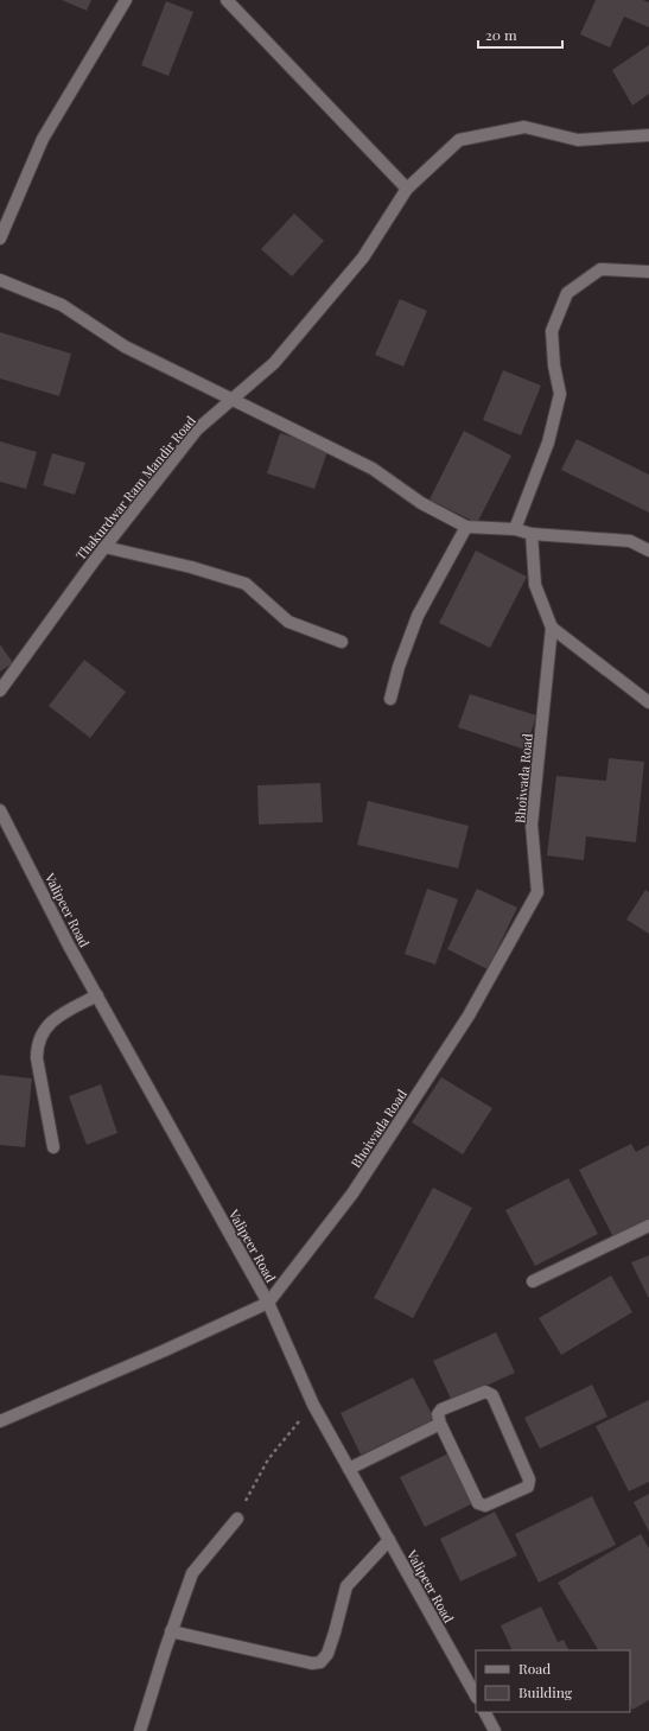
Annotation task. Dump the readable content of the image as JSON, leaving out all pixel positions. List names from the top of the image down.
{
  "streets": {
    "street": ["Thakurdwar Ram Mandir Road", "Bhoiwada Road", "Valipeer Road"]
  },
  "crossings": [
    ["Bhoiwada Road", "Valipeer Road"]
  ],
  "legend": ["Road", "Building"],
  "scale_bar": "20 m"
}
